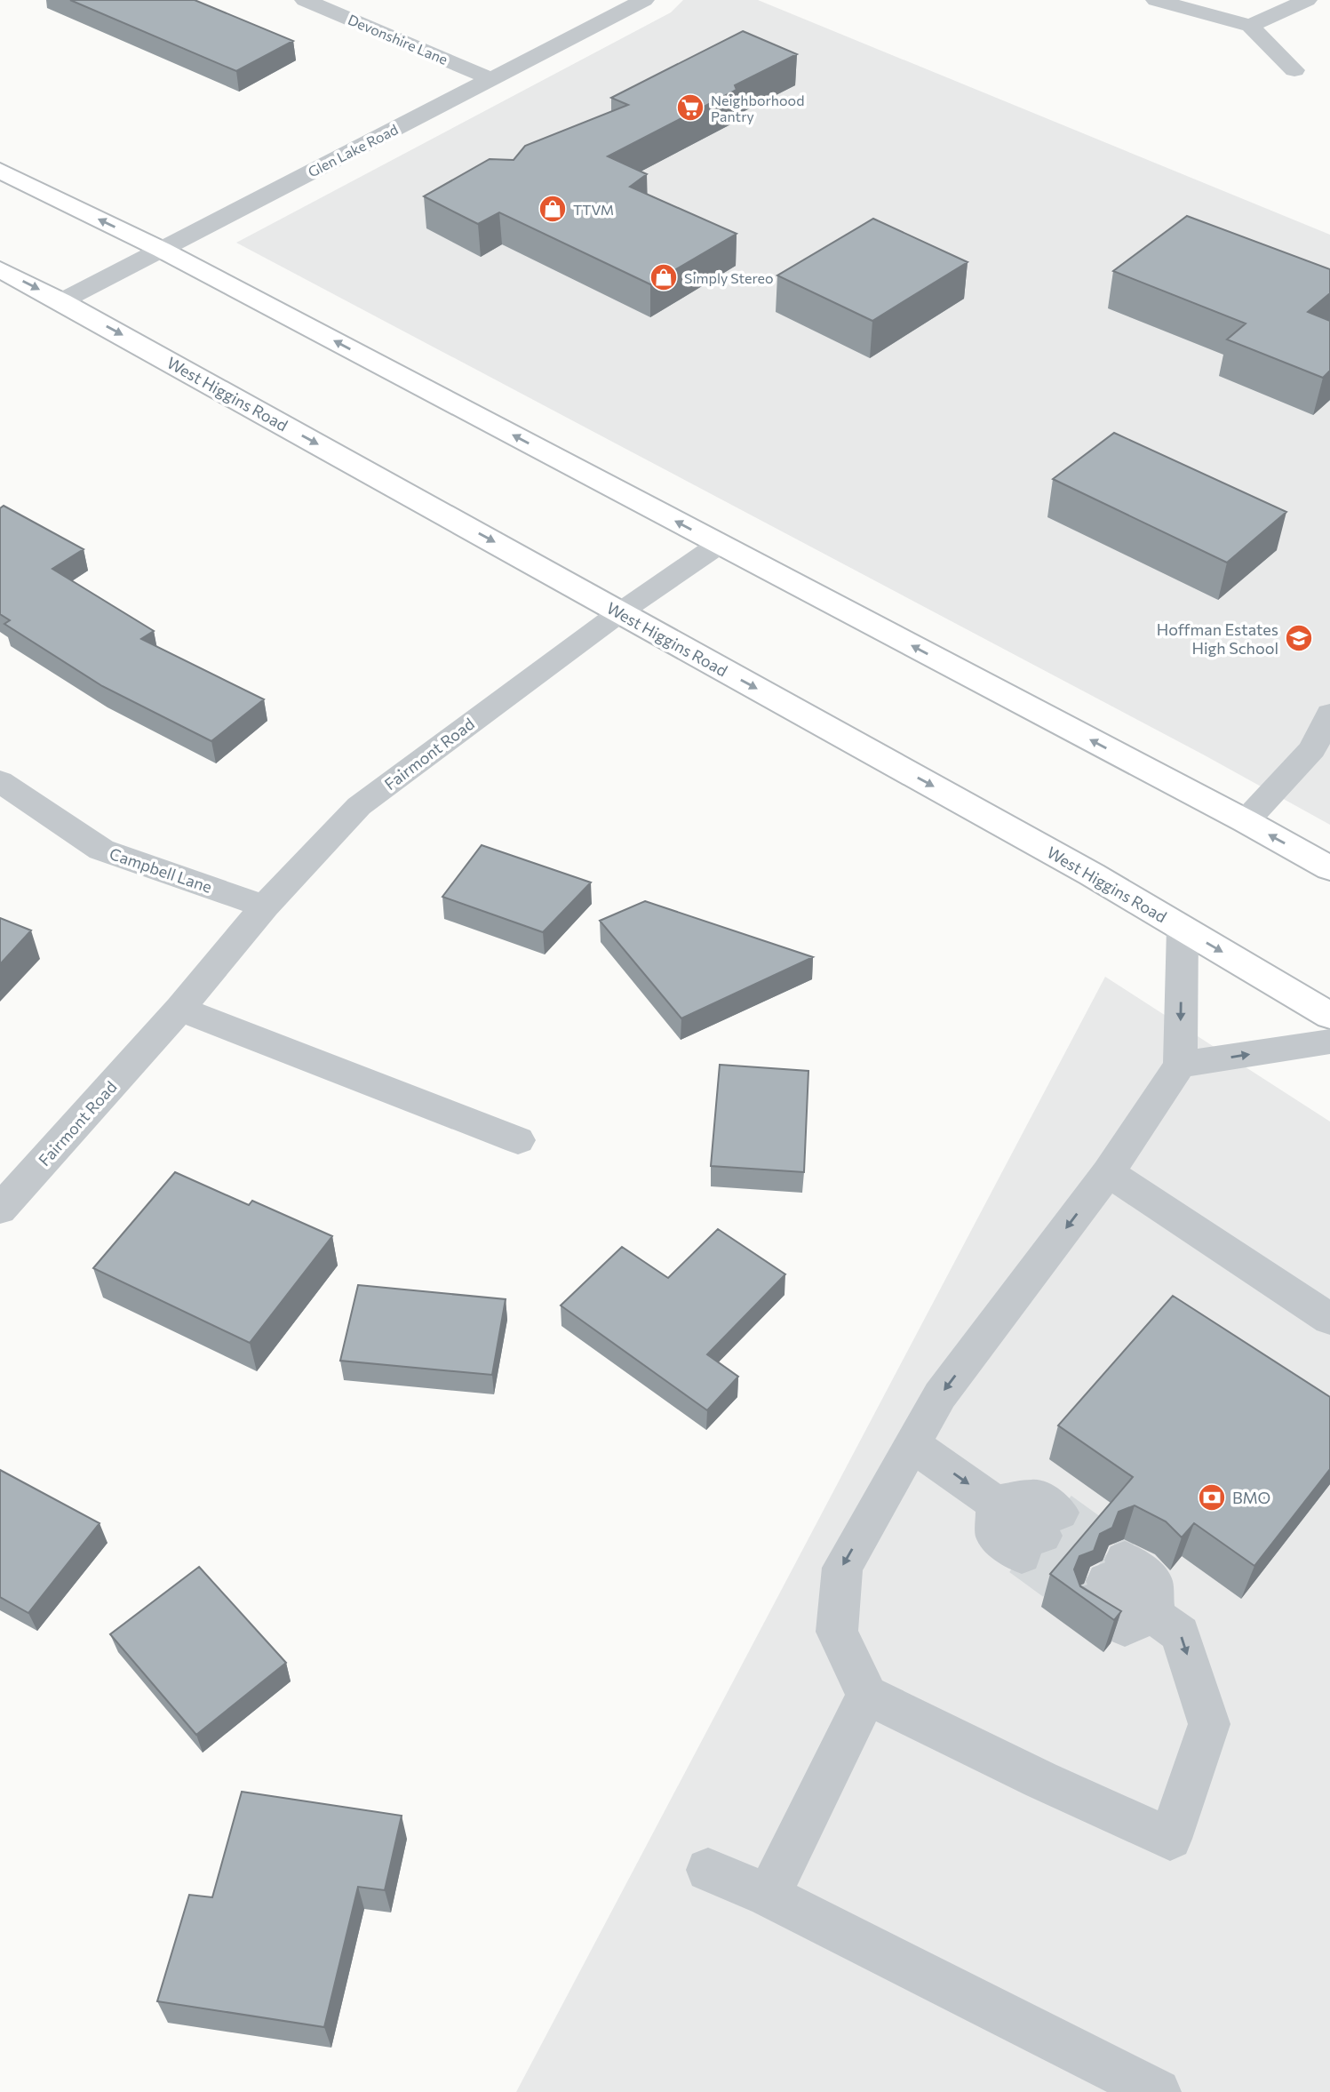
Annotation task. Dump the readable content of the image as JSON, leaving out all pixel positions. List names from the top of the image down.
{
  "streets": {
    "main road": ["West Higgins Road"],
    "street": [
      "Devonshire Lane",
      "Glen Lake Road",
      "Fairmont Road",
      "Campbell Lane"
    ]
  },
  "crossings": [
    ["Devonshire Lane", "Glen Lake Road"],
    ["Glen Lake Road", "West Higgins Road"],
    ["West Higgins Road", "Fairmont Road"],
    ["Fairmont Road", "Campbell Lane"]
  ],
  "places": {
    "supermarket": ["Neighborhood Pantry"],
    "shop": ["TTVM", "Simply Stereo"],
    "school or university": ["Hoffman Estates High School"],
    "bank": ["BMO"]
  }
}
